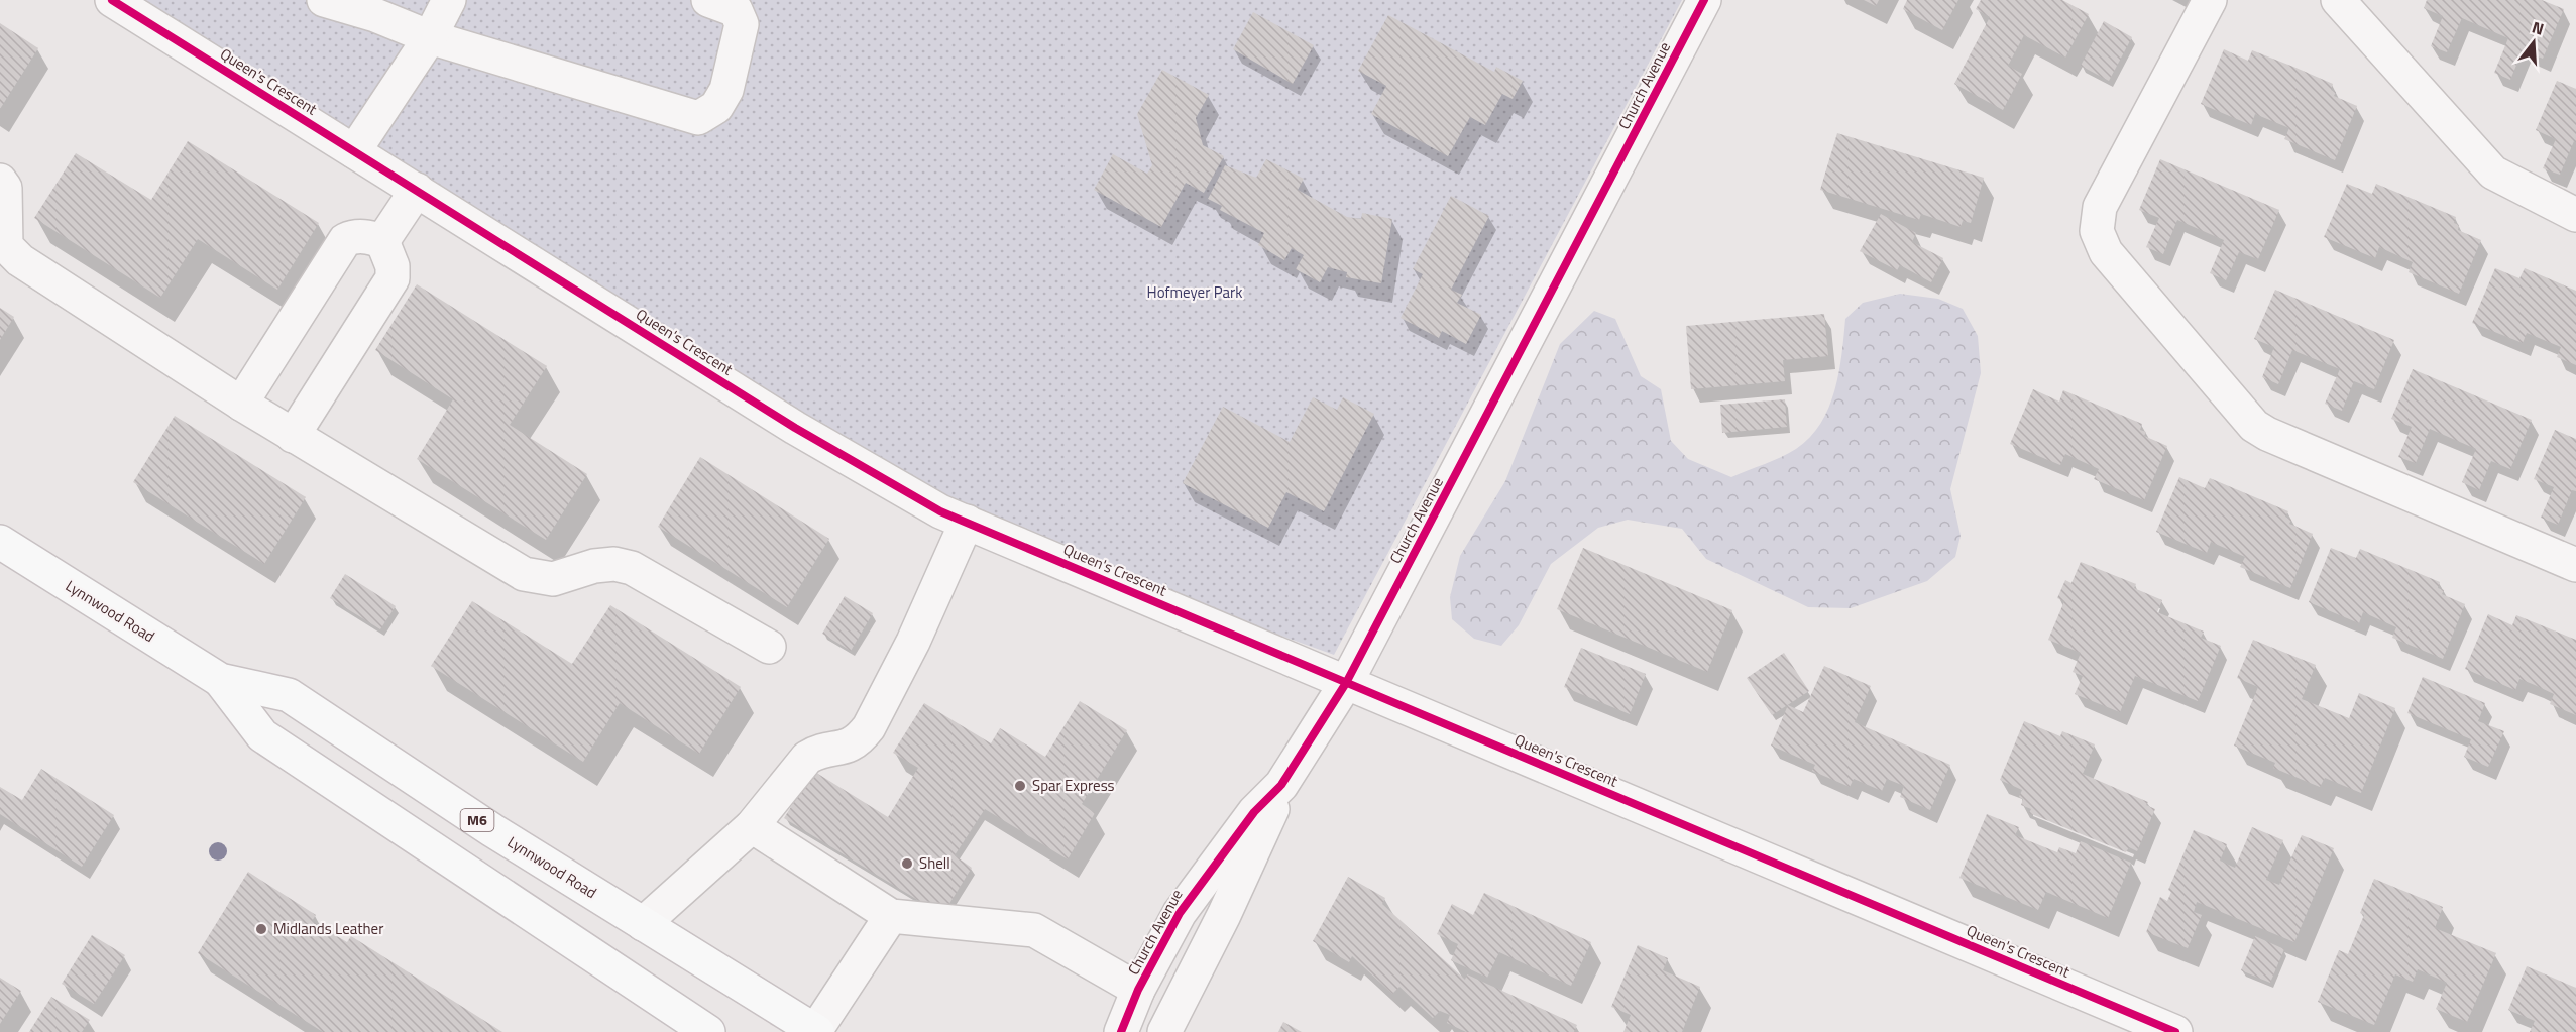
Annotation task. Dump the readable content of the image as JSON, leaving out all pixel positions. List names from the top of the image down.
{
  "streets": {
    "main road": ["Lynnwood Road", "M6"],
    "street": ["Queen's Crescent", "Church Avenue"]
  },
  "crossings": [
    ["Queen's Crescent", "Church Avenue"]
  ],
  "parks": ["Hofmeyer Park"],
  "places": ["Spar Express", "Shell", "Midlands Leather"],
  "north": "top"
}
